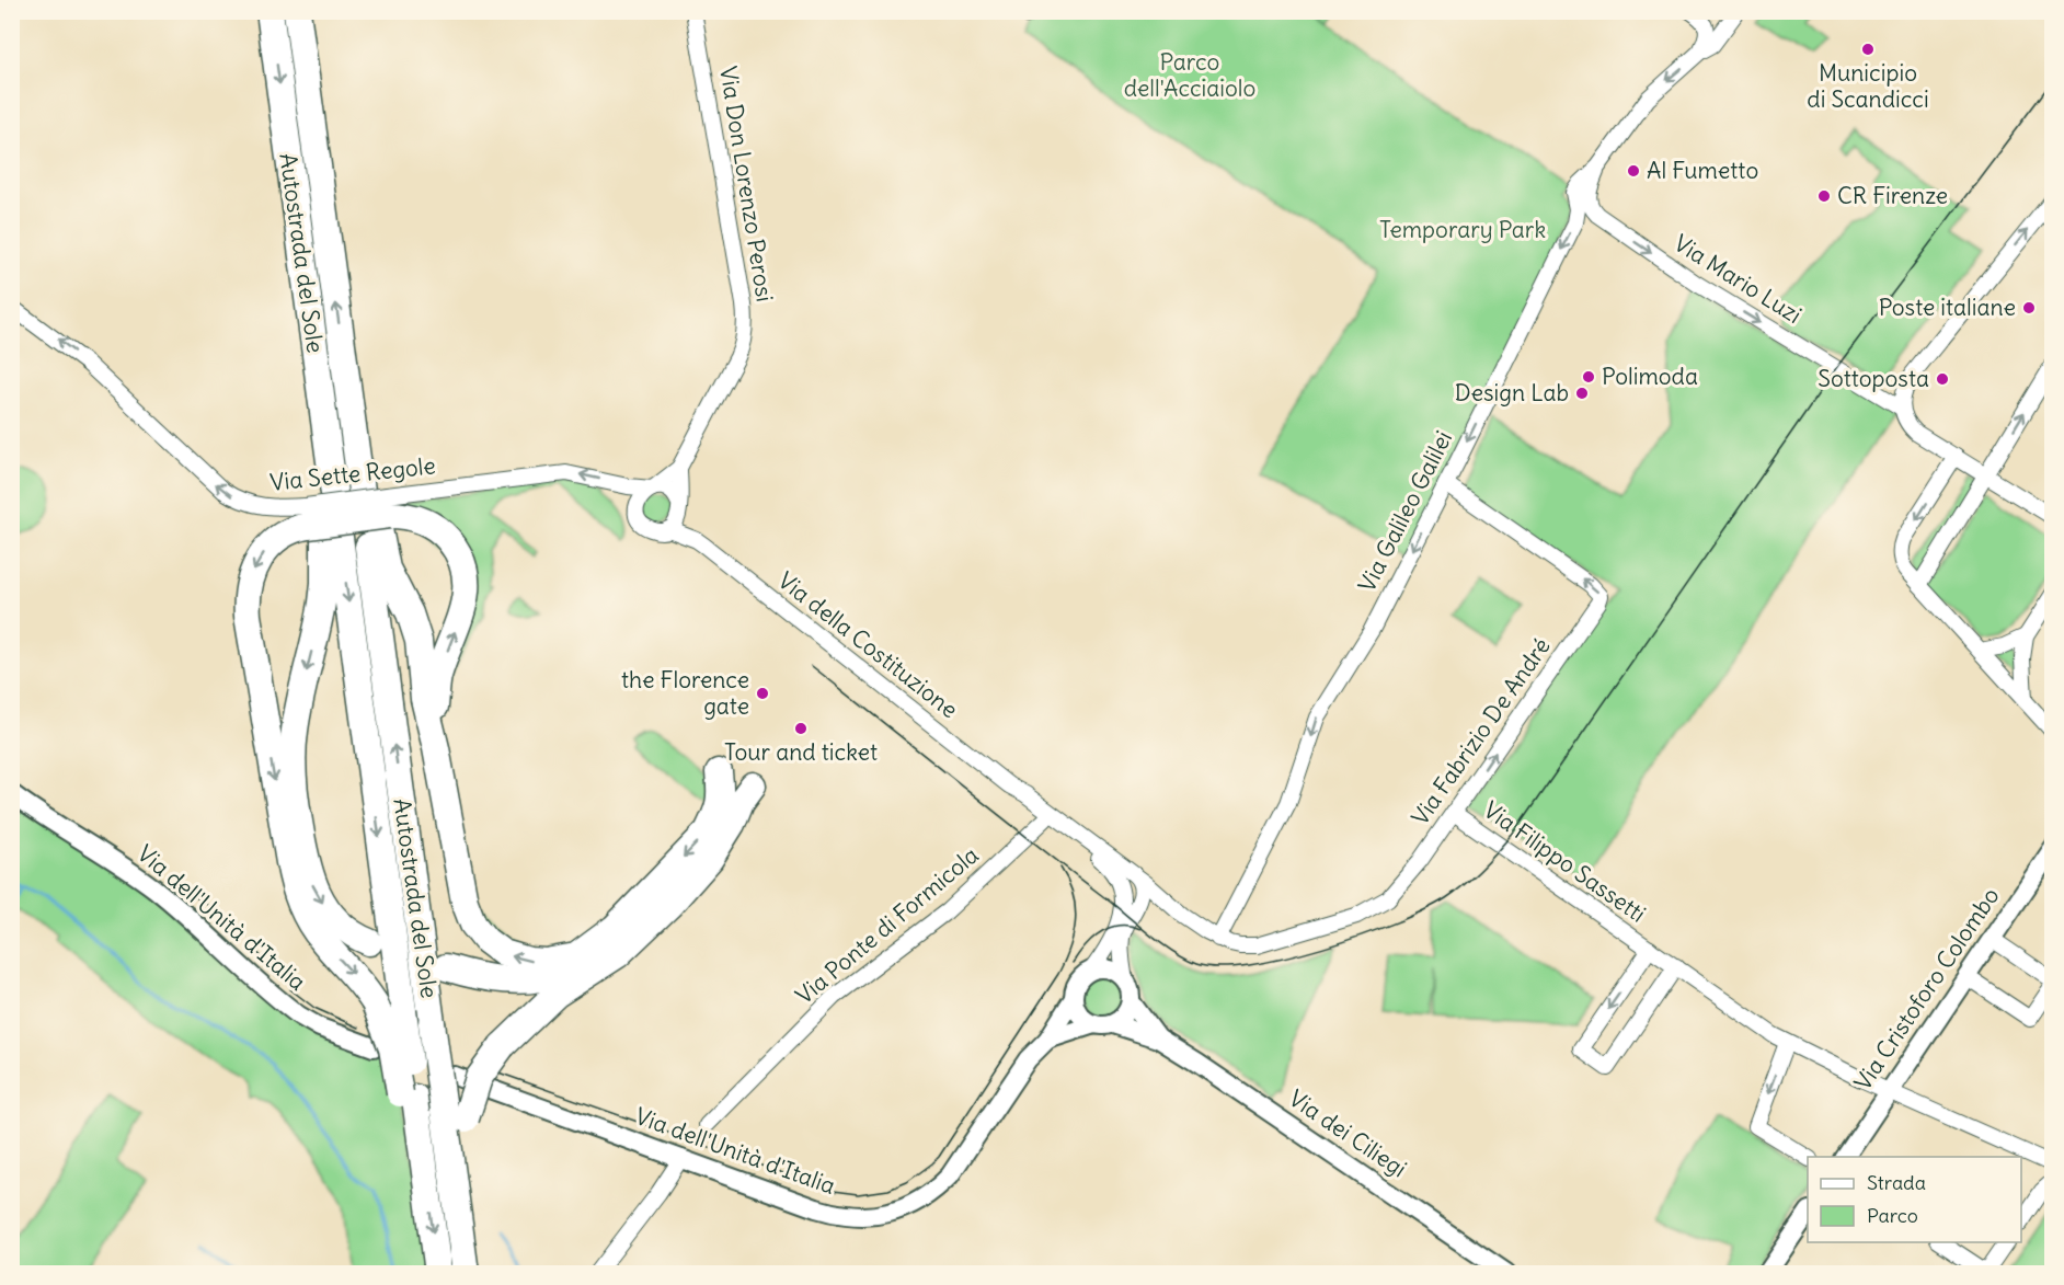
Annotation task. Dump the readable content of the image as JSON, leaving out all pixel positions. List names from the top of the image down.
{
  "streets": {
    "highway": ["Autostrada del Sole"],
    "street": [
      "Via Don Lorenzo Perosi",
      "Via Mario Luzi",
      "Via Sette Regole",
      "Via Galileo Galilei",
      "Via della Costituzione",
      "Via Fabrizio De André",
      "Via Filippo Sassetti",
      "Via dell'Unità d'Italia",
      "Via Ponte di Formicola",
      "Via Cristoforo Colombo",
      "Via dei Ciliegi"
    ]
  },
  "crossings": [
    ["Via Don Lorenzo Perosi", "Via Sette Regole"],
    ["Via Don Lorenzo Perosi", "Via della Costituzione"],
    ["Autostrada del Sole", "Via Sette Regole"],
    ["Via Mario Luzi", "Via Galileo Galilei"],
    ["Via Sette Regole", "Via della Costituzione"],
    ["Via Galileo Galilei", "Via della Costituzione"],
    ["Via Galileo Galilei", "Via Fabrizio De André"],
    ["Via della Costituzione", "Via Fabrizio De André"],
    ["Via della Costituzione", "Via dell'Unità d'Italia"],
    ["Via della Costituzione", "Via Ponte di Formicola"],
    ["Via della Costituzione", "Via dei Ciliegi"],
    ["Via Fabrizio De André", "Via Filippo Sassetti"],
    ["Via dell'Unità d'Italia", "Via dei Ciliegi"]
  ],
  "one_way": ["Via Mario Luzi", "Via Sette Regole", "Via Galileo Galilei"],
  "parks": ["Parco dell'Acciaiolo", "Temporary Park"],
  "places": [
    "Municipio di Scandicci",
    "Al Fumetto",
    "CR Firenze",
    "Poste italiane",
    "Polimoda",
    "Sottoposta",
    "Design Lab",
    "the Florence gate",
    "Tour and ticket"
  ],
  "legend": ["Strada", "Parco"]
}
